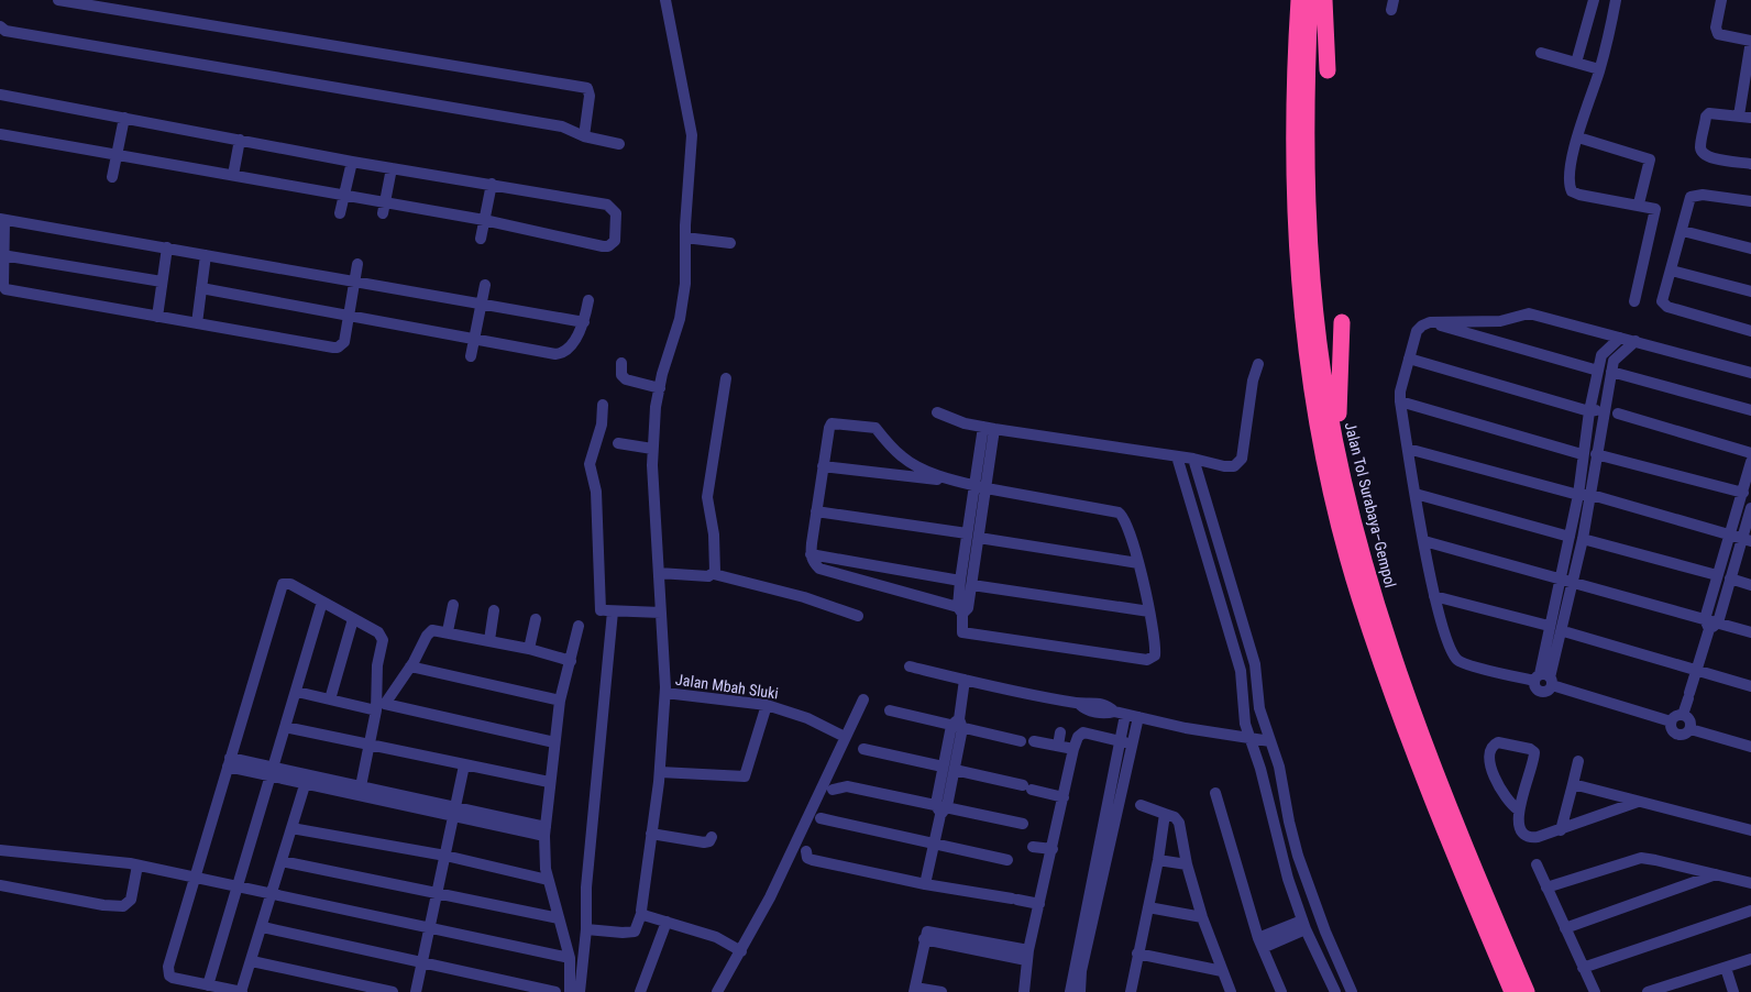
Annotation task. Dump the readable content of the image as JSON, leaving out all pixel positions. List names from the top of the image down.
{
  "streets": {
    "highway": ["Jalan Tol Surabaya–Gempol"],
    "street": ["Jalan Mbah Sluki"]
  }
}
